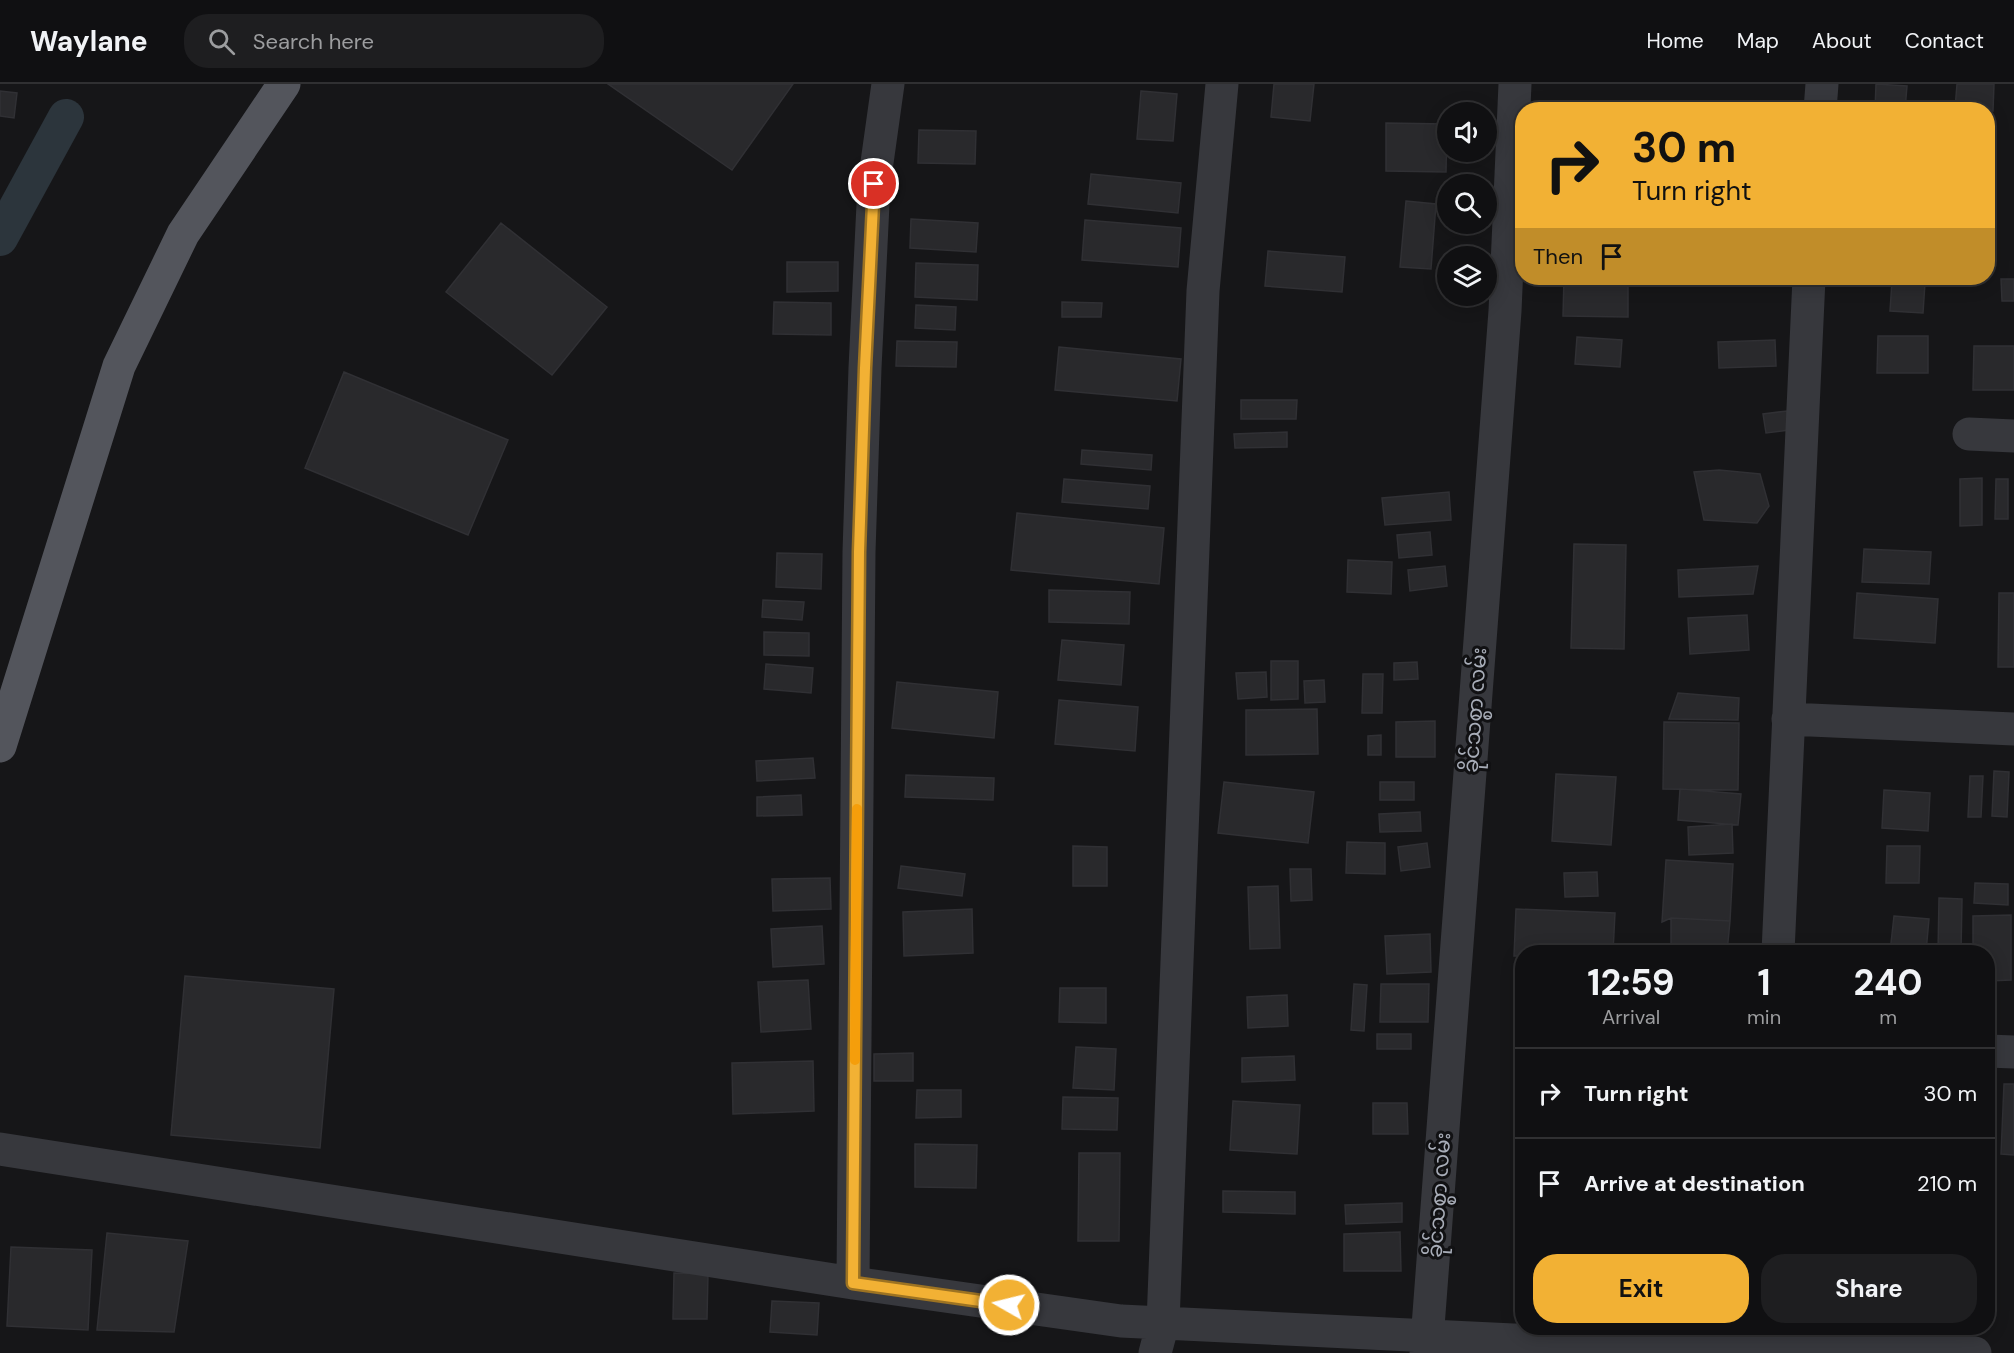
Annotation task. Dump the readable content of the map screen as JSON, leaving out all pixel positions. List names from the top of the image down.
{
  "streets": {
    "street": ["ခိုင်သစ္စာ လမ်း"]
  },
  "page": {
    "header": "Waylane",
    "search": "Search here",
    "nav": [
      "Home",
      "Map",
      "About",
      "Contact"
    ],
    "turn": ["30 m", "Turn right"],
    "then": "Then",
    "eta": [
      "12:59",
      "Arrival",
      "1",
      "min",
      "240",
      "m"
    ],
    "list": [
      {
        "name": "Turn right",
        "value": "30 m"
      },
      {
        "name": "Arrive at destination",
        "value": "210 m"
      }
    ],
    "buttons": ["Exit", "Share"]
  }
}
